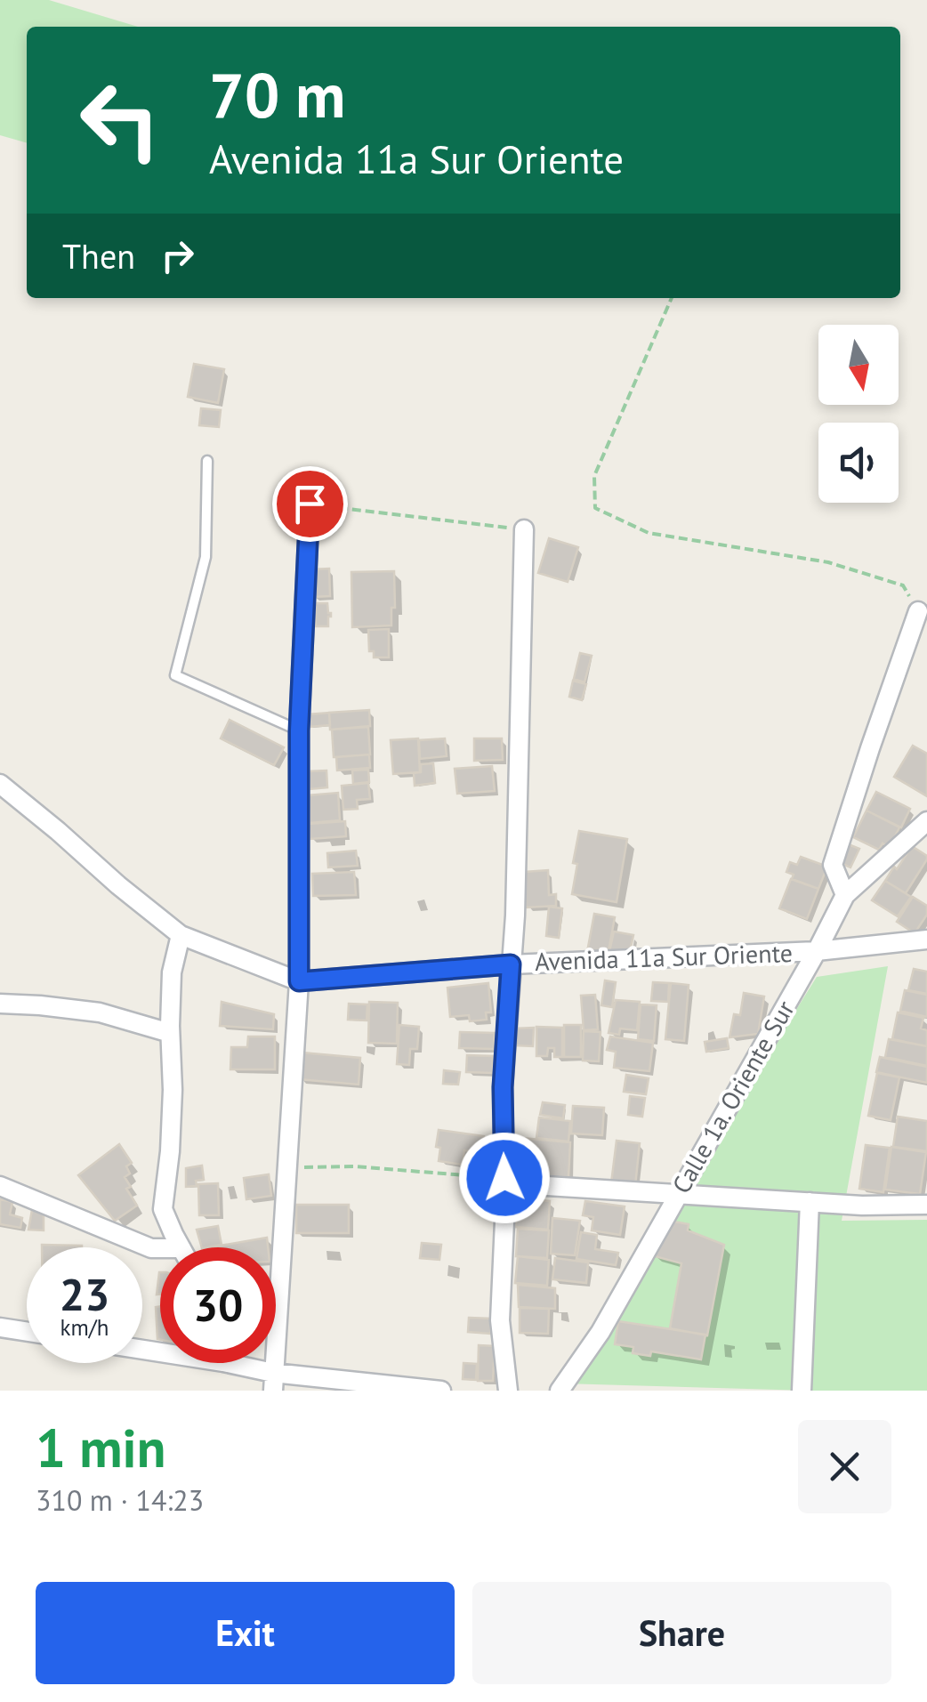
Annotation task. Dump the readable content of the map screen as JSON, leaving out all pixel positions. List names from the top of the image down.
{
  "streets": {
    "street": ["Avenida 11a Sur Oriente", "Calle 1a. Oriente Sur"]
  },
  "crossings": [
    ["Avenida 11a Sur Oriente", "Calle 1a. Oriente Sur"]
  ],
  "north": "bottom",
  "page": {
    "turn": ["70 m", "Avenida 11a Sur Oriente"],
    "then": "Then",
    "speed": "23 km/h",
    "limit": "30",
    "heading": ["1 min", "310 m · 14:23"],
    "buttons": ["Exit", "Share"]
  }
}
